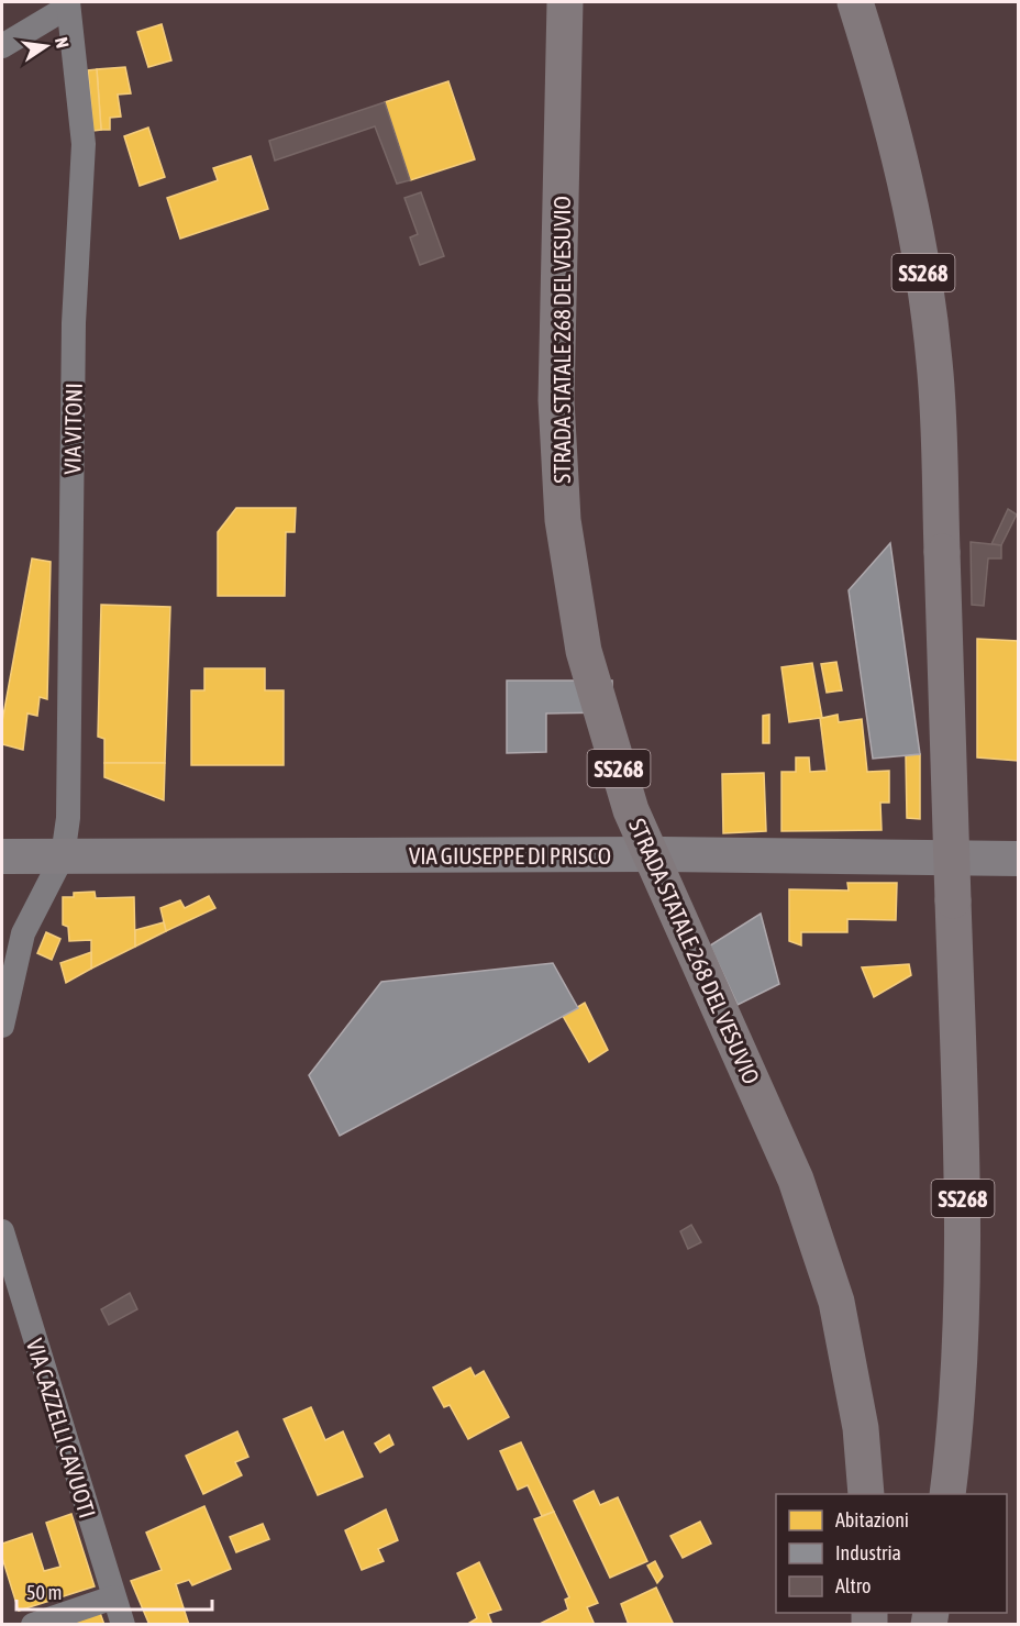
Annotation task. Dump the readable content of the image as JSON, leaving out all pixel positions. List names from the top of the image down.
{
  "streets": {
    "highway": ["SS268", "STRADA STATALE 268 DEL VESUVIO"],
    "main road": ["VIA GIUSEPPE DI PRISCO"],
    "street": ["VIA VITONI", "VIA CAZZELLI CAVUOTI"]
  },
  "crossings": [
    ["VIA VITONI", "VIA GIUSEPPE DI PRISCO"]
  ],
  "legend": ["Abitazioni", "Industria", "Altro"],
  "scale_bar": "50 m",
  "north": "right"
}
